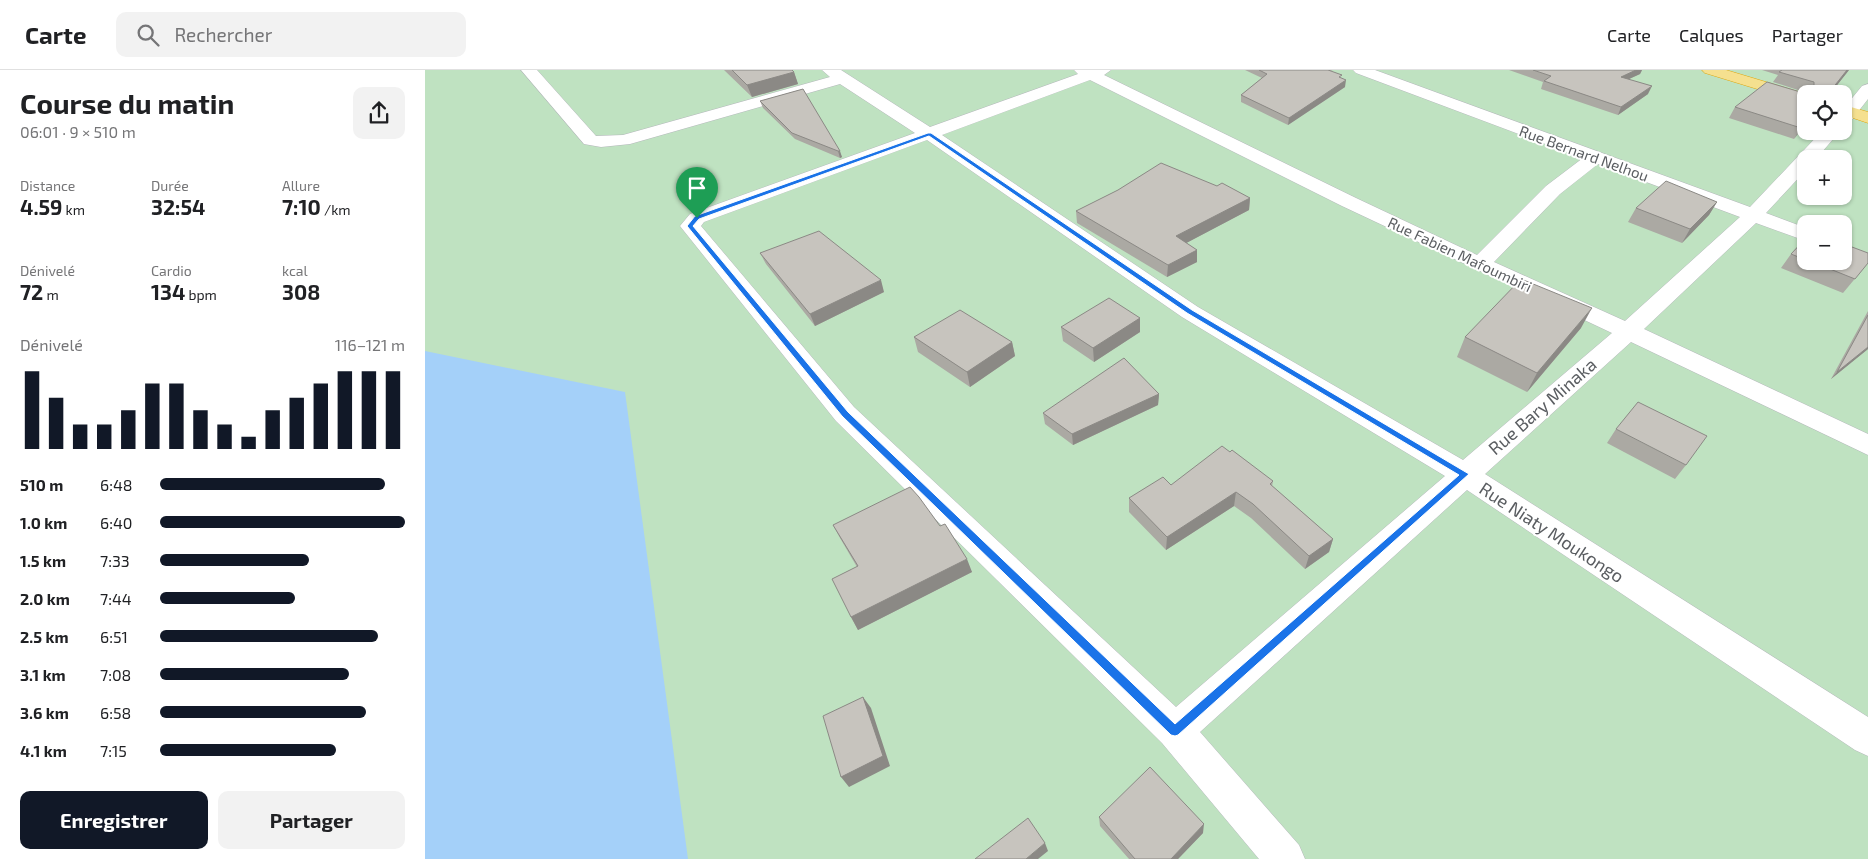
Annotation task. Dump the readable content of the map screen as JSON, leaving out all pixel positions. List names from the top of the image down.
{
  "streets": {
    "street": [
      "Rue Bernard Nelhou",
      "Rue Fabien Mafoumbiri",
      "Rue Bary Minaka",
      "Rue Niaty Moukongo"
    ]
  },
  "crossings": [
    ["Rue Bernard Nelhou", "Rue Bary Minaka"],
    ["Rue Fabien Mafoumbiri", "Rue Bary Minaka"],
    ["Rue Bary Minaka", "Rue Niaty Moukongo"]
  ],
  "page": {
    "header": "Carte",
    "search": "Rechercher",
    "nav": ["Carte", "Calques", "Partager"],
    "heading": ["Course du matin", "06:01 · 9 × 510 m"],
    "map_buttons": ["+", "−"],
    "stats": [
      ["Distance", "4.59 km"],
      ["Durée", "32:54"],
      ["Allure", "7:10 /km"],
      ["Dénivelé", "72 m"],
      ["Cardio", "134 bpm"],
      ["kcal", "308"]
    ],
    "chart": ["Dénivelé", "116–121 m"],
    "list": [
      {
        "name": "510 m",
        "note": "6:48"
      },
      {
        "name": "1.0 km",
        "note": "6:40"
      },
      {
        "name": "1.5 km",
        "note": "7:33"
      },
      {
        "name": "2.0 km",
        "note": "7:44"
      },
      {
        "name": "2.5 km",
        "note": "6:51"
      },
      {
        "name": "3.1 km",
        "note": "7:08"
      },
      {
        "name": "3.6 km",
        "note": "6:58"
      },
      {
        "name": "4.1 km",
        "note": "7:15"
      }
    ],
    "buttons": ["Enregistrer", "Partager"]
  }
}
